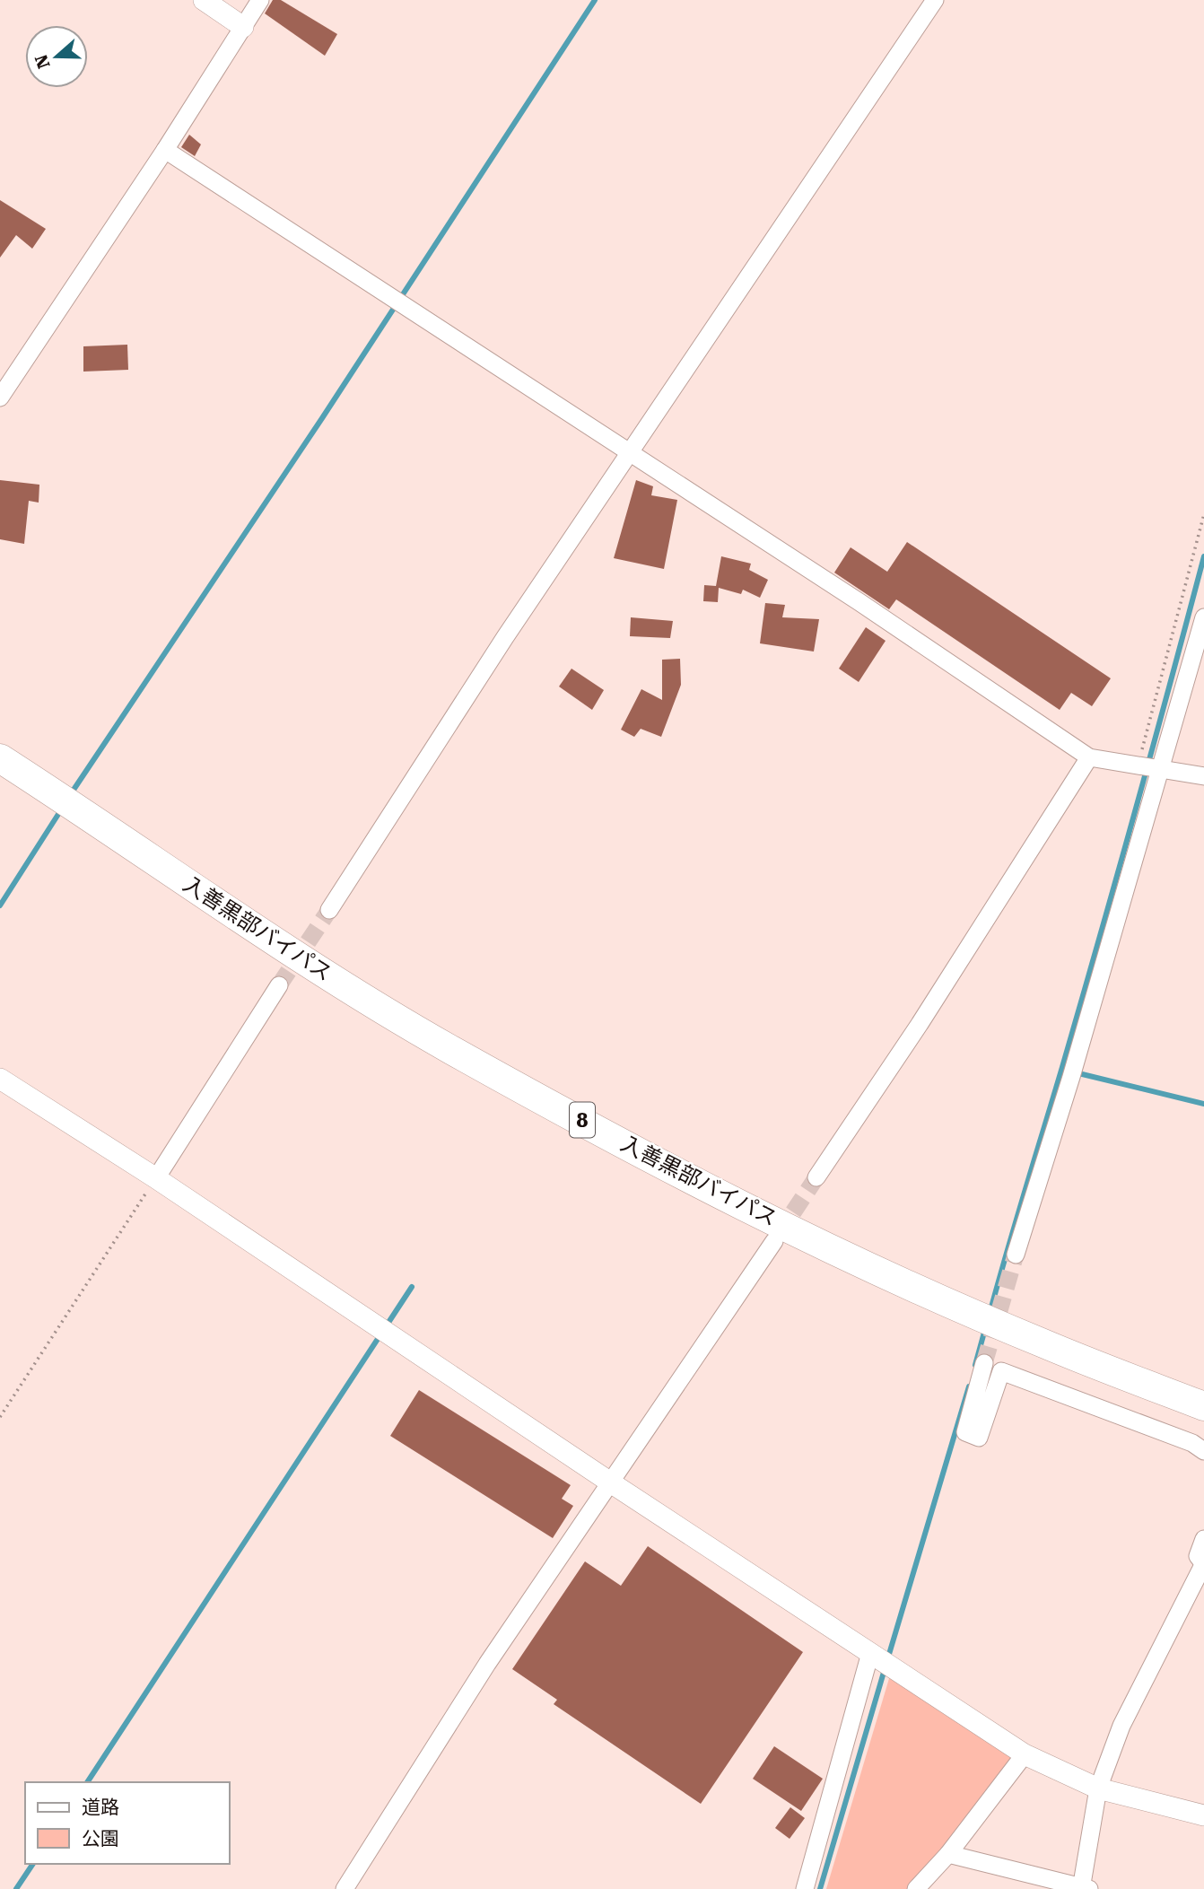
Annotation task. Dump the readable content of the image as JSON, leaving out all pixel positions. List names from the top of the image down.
{
  "streets": {
    "highway": ["入善黒部バイパス", "8"]
  },
  "legend": ["道路", "公園"],
  "north": "left"
}
